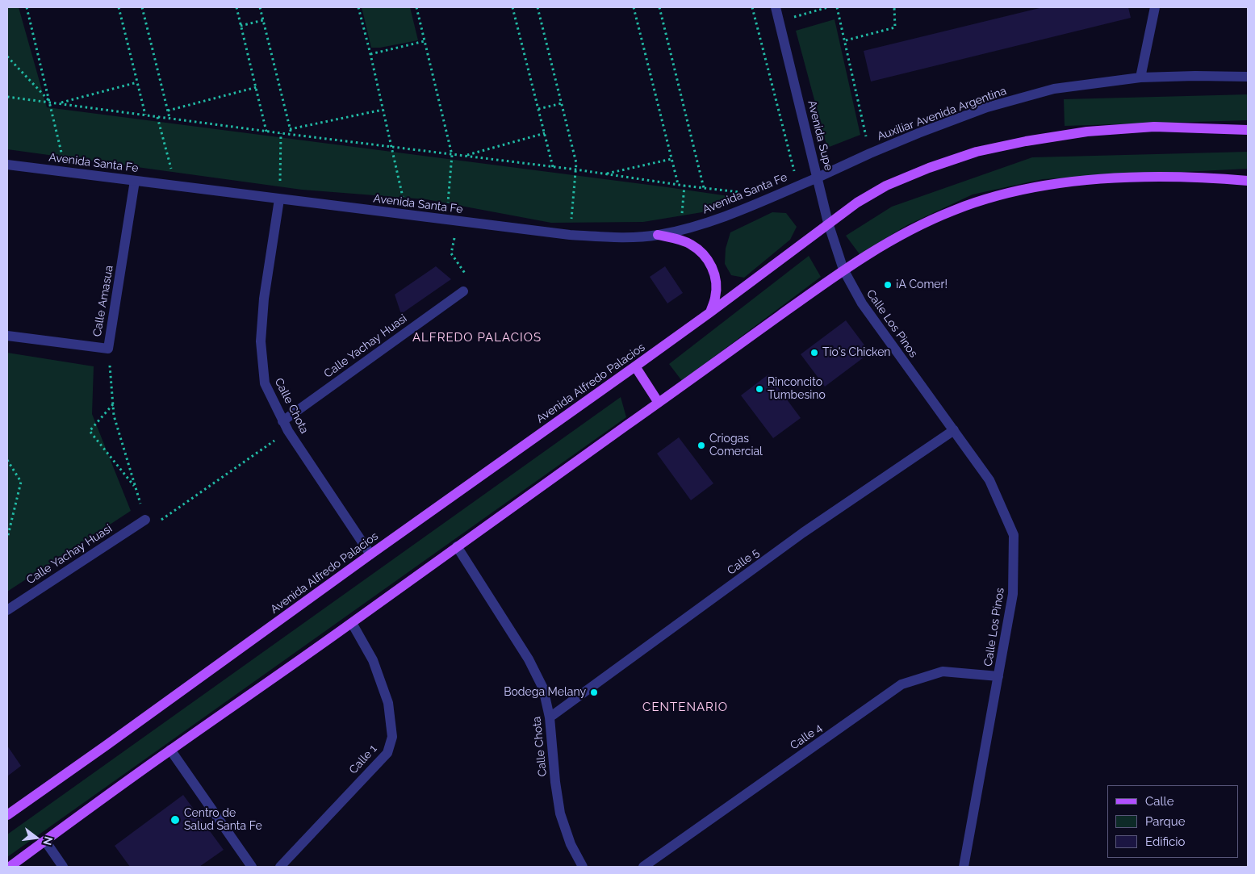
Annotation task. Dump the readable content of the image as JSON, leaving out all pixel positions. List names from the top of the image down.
{
  "streets": {
    "main road": ["Avenida Alfredo Palacios"],
    "street": [
      "Auxiliar Avenida Argentina",
      "Avenida Supe",
      "Avenida Santa Fe",
      "Calle Amasua",
      "Calle Los Pinos",
      "Calle Yachay Huasi",
      "Calle Chota",
      "Calle 5",
      "Calle 4",
      "Calle 1"
    ]
  },
  "crossings": [
    ["Auxiliar Avenida Argentina", "Avenida Supe"],
    ["Auxiliar Avenida Argentina", "Avenida Santa Fe"],
    ["Avenida Supe", "Avenida Santa Fe"],
    ["Avenida Supe", "Calle Los Pinos"],
    ["Avenida Supe", "Avenida Alfredo Palacios"],
    ["Avenida Santa Fe", "Calle Amasua"],
    ["Avenida Santa Fe", "Calle Chota"],
    ["Calle Los Pinos", "Calle 5"],
    ["Calle Los Pinos", "Calle 4"],
    ["Calle Yachay Huasi", "Calle Chota"],
    ["Avenida Alfredo Palacios", "Calle Chota"],
    ["Calle Chota", "Calle 5"]
  ],
  "districts": ["ALFREDO PALACIOS", "CENTENARIO"],
  "places": [
    "¡A Comer!",
    "Tío's Chicken",
    "Rinconcito Tumbesino",
    "Criogas Comercial",
    "Bodega Melany",
    "Centro de Salud Santa Fe"
  ],
  "legend": ["Calle", "Parque", "Edificio"],
  "north": "right"
}
